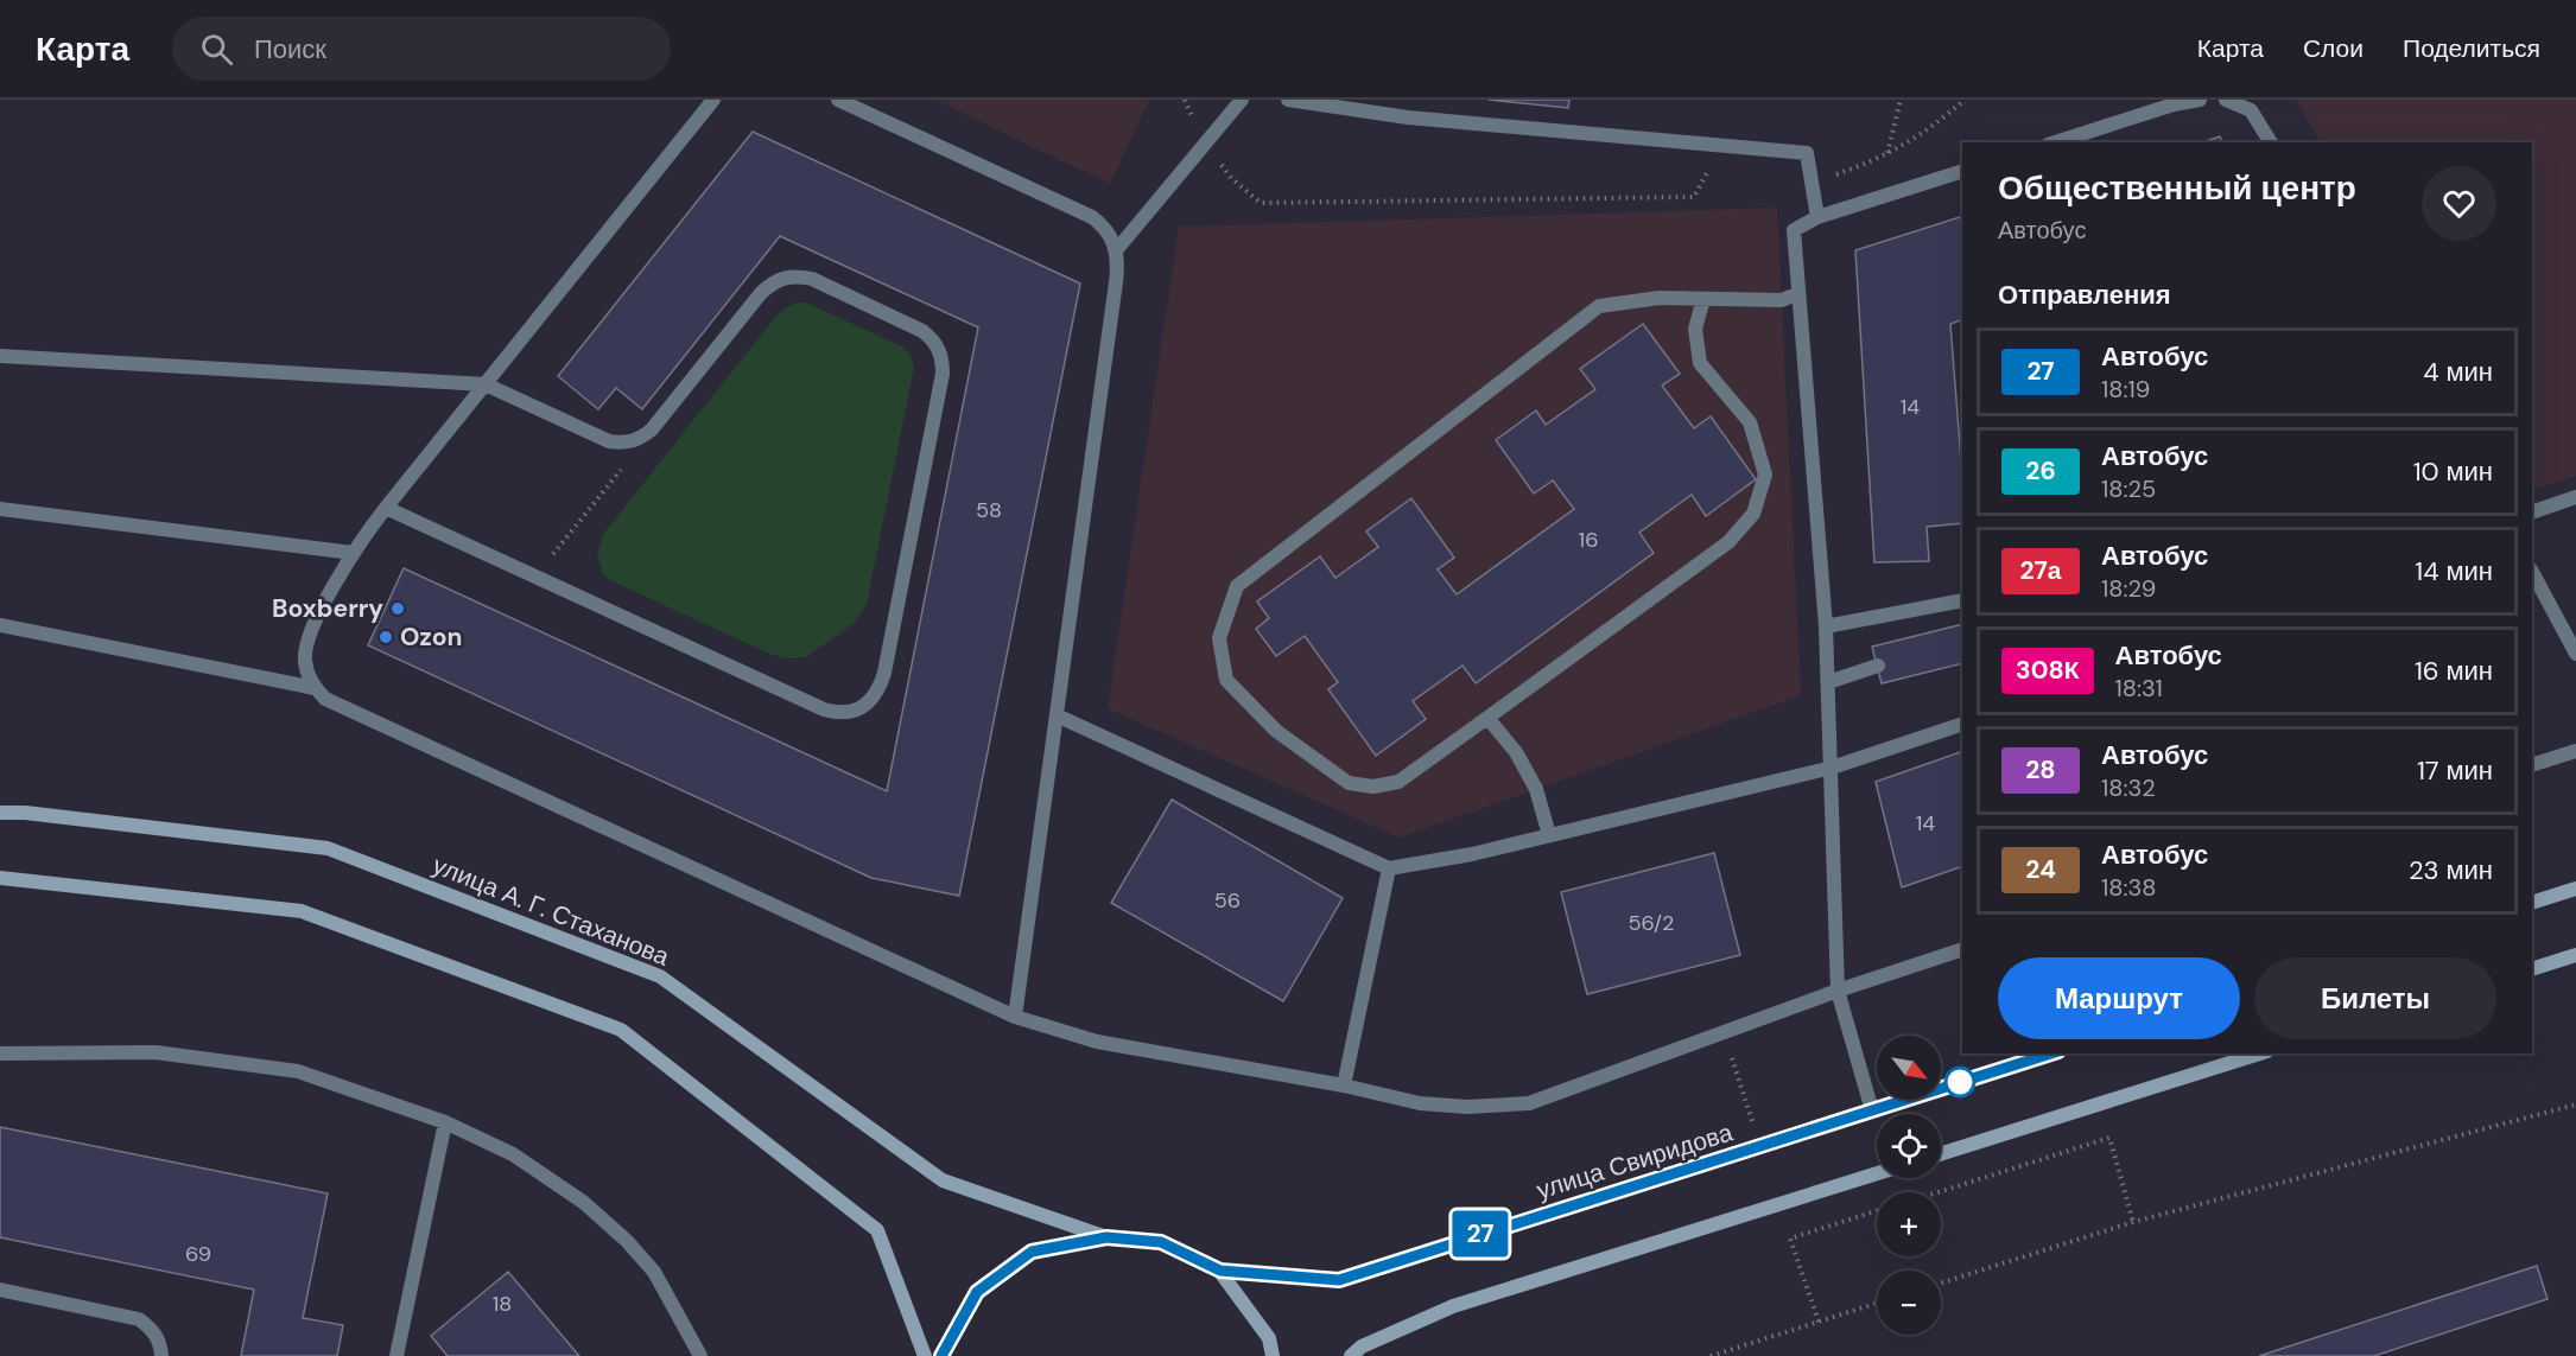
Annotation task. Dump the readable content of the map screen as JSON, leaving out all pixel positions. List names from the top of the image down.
{
  "streets": {
    "main road": ["улица А. Г. Стаханова", "улица Свиридова"]
  },
  "places": ["Boxberry", "Ozon"],
  "lines": ["bus line 27"],
  "house_numbers": [
    "14",
    "58",
    "16",
    "14",
    "56",
    "56/2",
    "69",
    "18"
  ],
  "north": "bottom right",
  "page": {
    "header": "Карта",
    "search": "Поиск",
    "nav": ["Карта", "Слои", "Поделиться"],
    "on_map": "27",
    "heading": [
      ["Общественный центр", "Автобус"],
      "Отправления"
    ],
    "list": [
      {
        "mark": "27",
        "name": "Автобус",
        "note": "18:19",
        "value": "4 мин"
      },
      {
        "mark": "26",
        "name": "Автобус",
        "note": "18:25",
        "value": "10 мин"
      },
      {
        "mark": "27а",
        "name": "Автобус",
        "note": "18:29",
        "value": "14 мин"
      },
      {
        "mark": "308К",
        "name": "Автобус",
        "note": "18:31",
        "value": "16 мин"
      },
      {
        "mark": "28",
        "name": "Автобус",
        "note": "18:32",
        "value": "17 мин"
      },
      {
        "mark": "24",
        "name": "Автобус",
        "note": "18:38",
        "value": "23 мин"
      }
    ],
    "buttons": ["Маршрут", "Билеты"],
    "map_buttons": ["+", "−"]
  }
}
